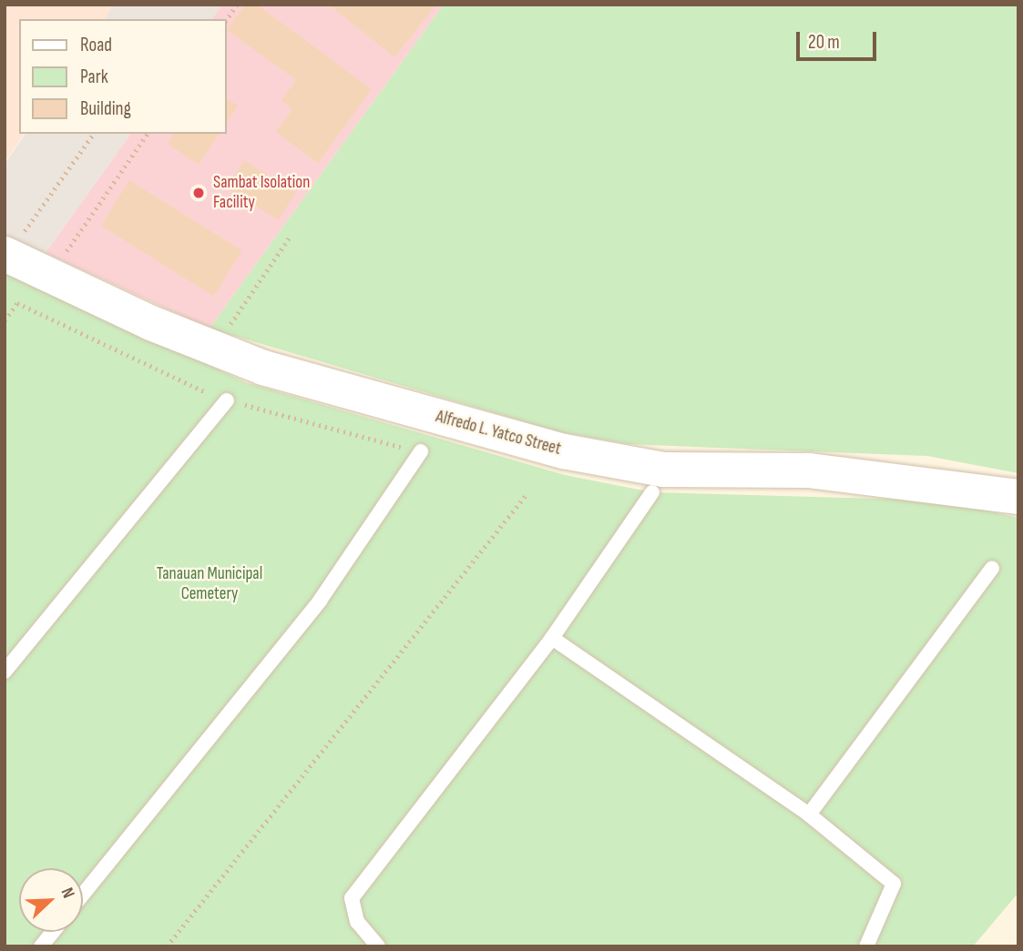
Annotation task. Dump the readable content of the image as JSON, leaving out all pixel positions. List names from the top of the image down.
{
  "streets": {
    "street": ["Alfredo L. Yatco Street"]
  },
  "parks": ["Tanauan Municipal Cemetery"],
  "places": ["Sambat Isolation Facility"],
  "legend": ["Road", "Park", "Building"],
  "scale_bar": "20 m",
  "north": "top right"
}
